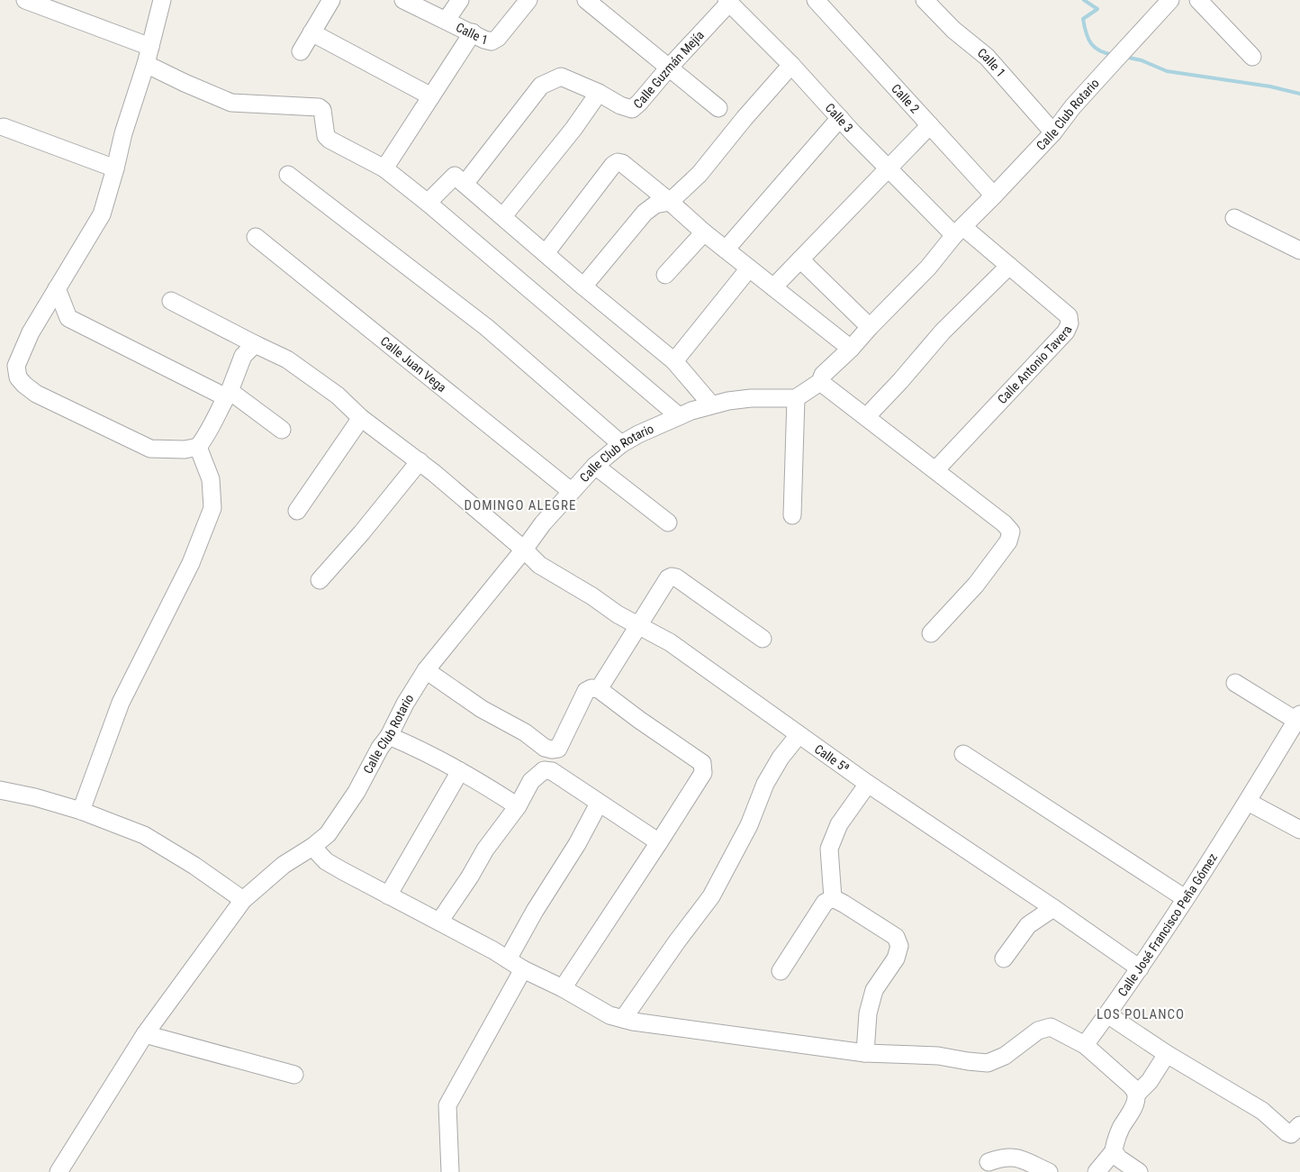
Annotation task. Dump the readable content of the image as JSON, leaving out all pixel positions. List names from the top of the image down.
{
  "streets": {
    "street": [
      "Calle 1",
      "Calle Guzmán Mejía",
      "Calle 2",
      "Calle Club Rotario",
      "Calle 3",
      "Calle Antonio Tavera",
      "Calle Juan Vega",
      "Calle 5ª",
      "Calle José Francisco Peña Gómez"
    ]
  },
  "crossings": [
    ["Calle 1", "Calle Club Rotario"],
    ["Calle Guzmán Mejía", "Calle 3"],
    ["Calle 2", "Calle Club Rotario"],
    ["Calle Club Rotario", "Calle 3"],
    ["Calle Club Rotario", "Calle Antonio Tavera"],
    ["Calle Club Rotario", "Calle Juan Vega"],
    ["Calle Club Rotario", "Calle 5ª"],
    ["Calle 3", "Calle Antonio Tavera"],
    ["Calle 5ª", "Calle José Francisco Peña Gómez"]
  ],
  "districts": ["DOMINGO ALEGRE", "LOS POLANCO"]
}
